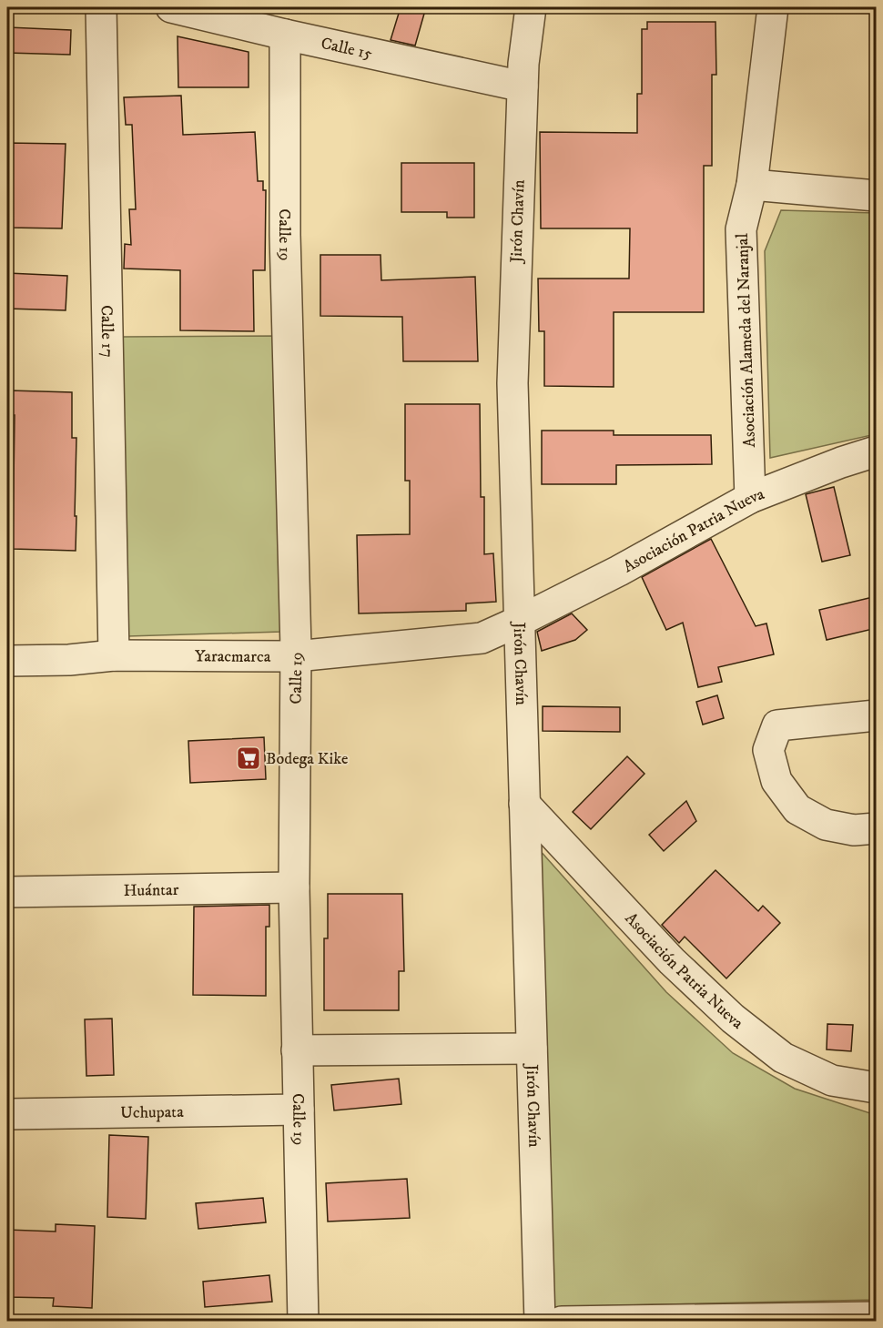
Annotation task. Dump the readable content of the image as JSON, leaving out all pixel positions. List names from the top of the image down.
{
  "streets": {
    "street": [
      "Calle 15",
      "Jirón Chavín",
      "Calle 19",
      "Calle 17",
      "Asociación Alameda del Naranjal",
      "Asociación Patria Nueva",
      "Yaracmarca",
      "Huántar",
      "Uchupata"
    ]
  },
  "crossings": [
    ["Calle 15", "Jirón Chavín"],
    ["Calle 15", "Calle 19"],
    ["Jirón Chavín", "Asociación Patria Nueva"],
    ["Jirón Chavín", "Yaracmarca"],
    ["Calle 19", "Yaracmarca"],
    ["Calle 19", "Huántar"],
    ["Calle 19", "Uchupata"],
    ["Calle 17", "Yaracmarca"],
    ["Asociación Alameda del Naranjal", "Asociación Patria Nueva"],
    ["Asociación Patria Nueva", "Yaracmarca"]
  ],
  "places": {
    "supermarket": ["Bodega Kike"]
  }
}
